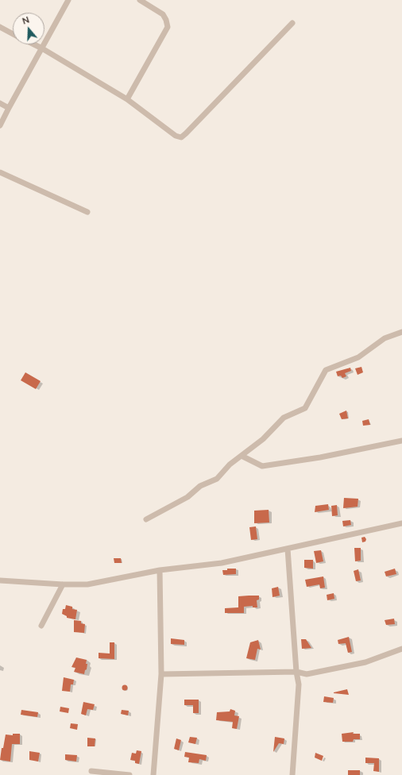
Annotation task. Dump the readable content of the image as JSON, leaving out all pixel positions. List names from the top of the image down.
{
  "north": "top"
}
